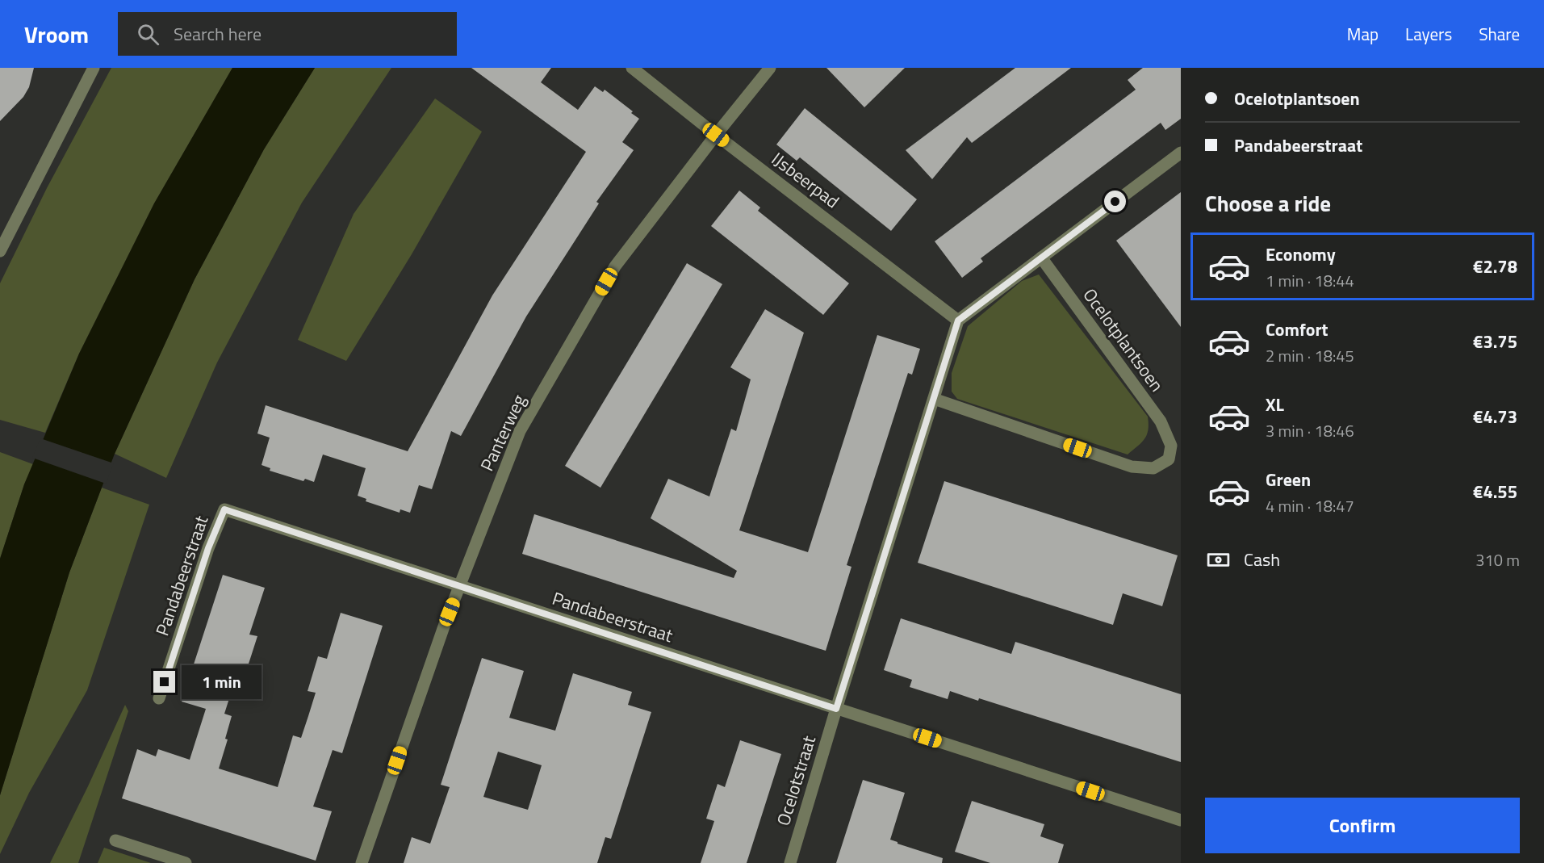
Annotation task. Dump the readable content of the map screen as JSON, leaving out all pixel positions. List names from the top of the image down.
{
  "streets": {
    "street": [
      "IJsbeerpad",
      "Ocelotplantsoen",
      "Panterweg",
      "Pandabeerstraat",
      "Ocelotstraat"
    ]
  },
  "crossings": [
    ["IJsbeerpad", "Panterweg"],
    ["Panterweg", "Pandabeerstraat"],
    ["Pandabeerstraat", "Ocelotstraat"]
  ],
  "page": {
    "header": "Vroom",
    "search": "Search here",
    "nav": ["Map", "Layers", "Share"],
    "banner": ["Ocelotplantsoen", "Pandabeerstraat"],
    "heading": "Choose a ride",
    "list": [
      {
        "name": "Economy",
        "note": "1 min · 18:44",
        "value": "€2.78"
      },
      {
        "name": "Comfort",
        "note": "2 min · 18:45",
        "value": "€3.75"
      },
      {
        "name": "XL",
        "note": "3 min · 18:46",
        "value": "€4.73"
      },
      {
        "name": "Green",
        "note": "4 min · 18:47",
        "value": "€4.55"
      }
    ],
    "pay": ["Cash", "310 m"],
    "bubble": "1 min",
    "buttons": "Confirm"
  }
}
